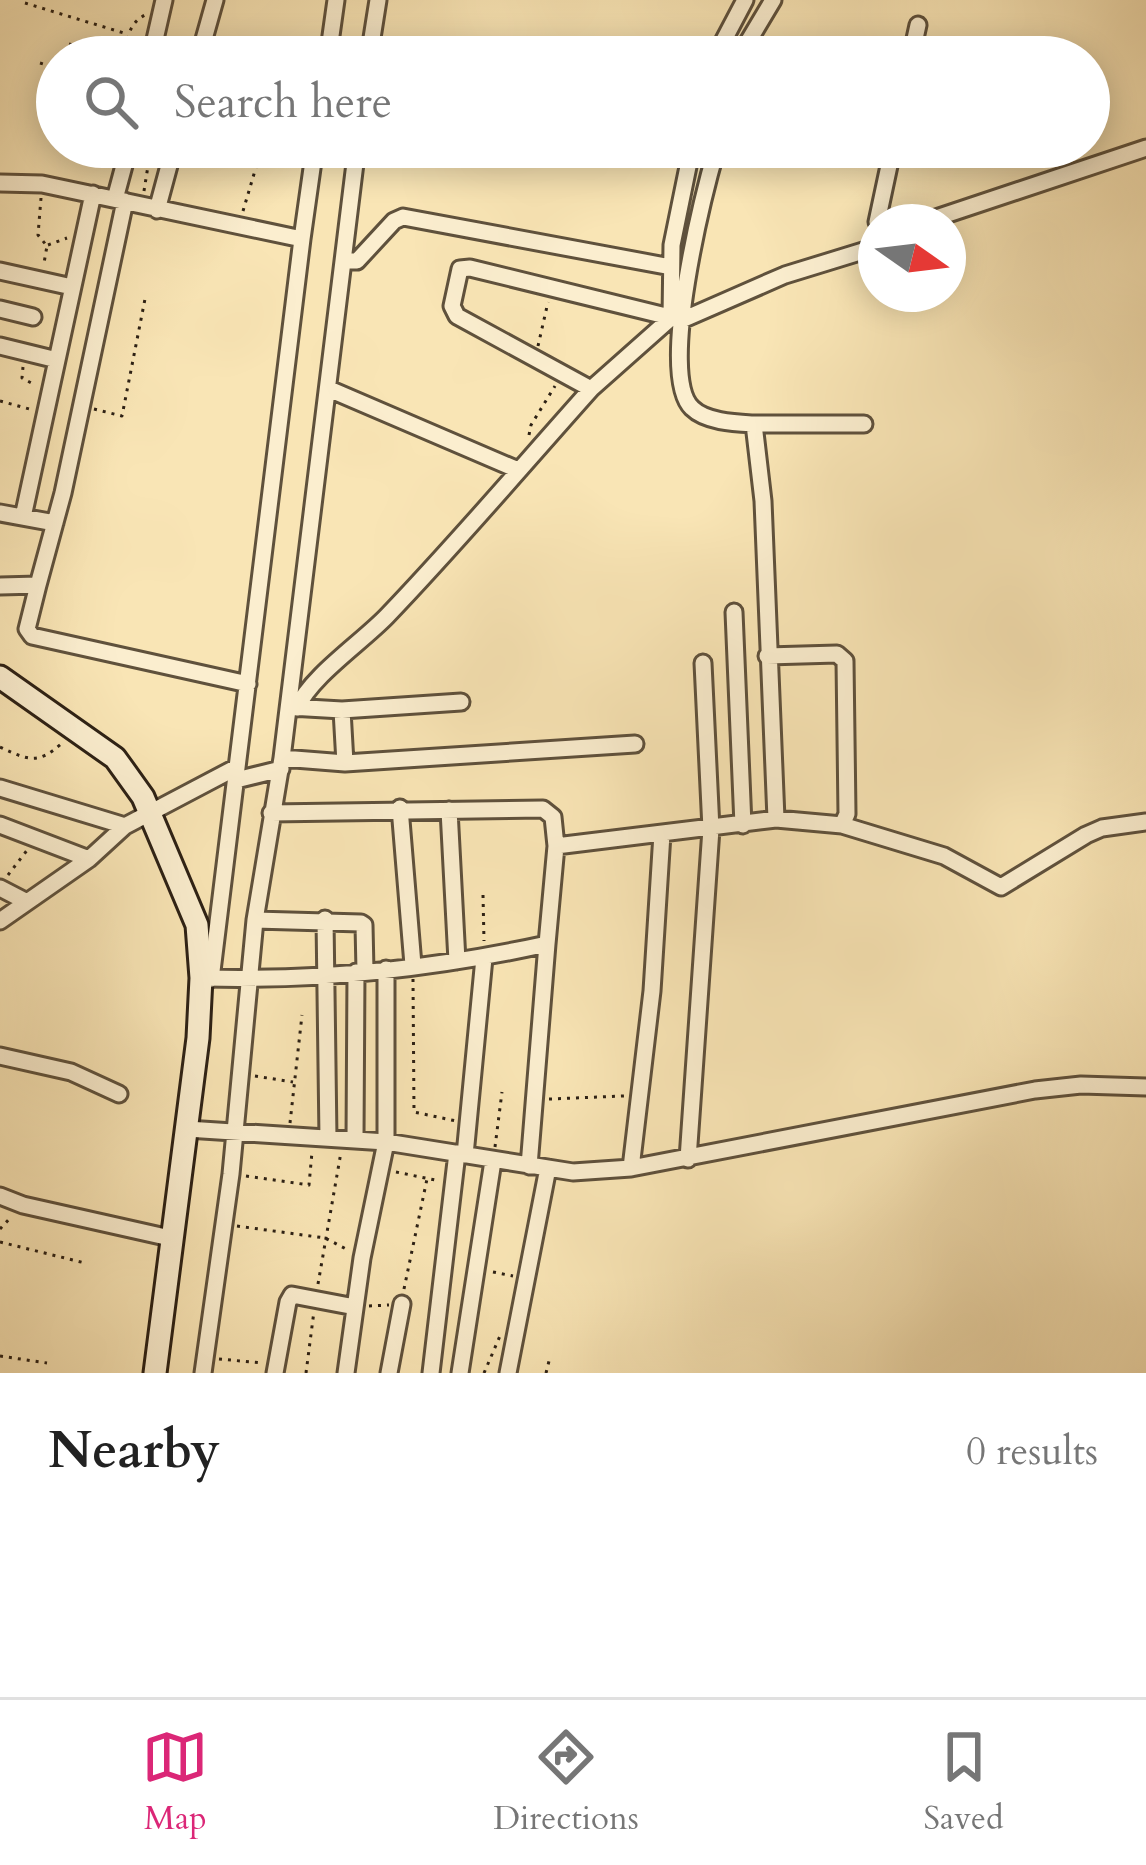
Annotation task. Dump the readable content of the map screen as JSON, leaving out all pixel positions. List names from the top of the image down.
{
  "north": "right",
  "page": {
    "search": "Search here",
    "heading": ["Nearby", "0 results"],
    "nav": ["Map", "Directions", "Saved"]
  }
}
